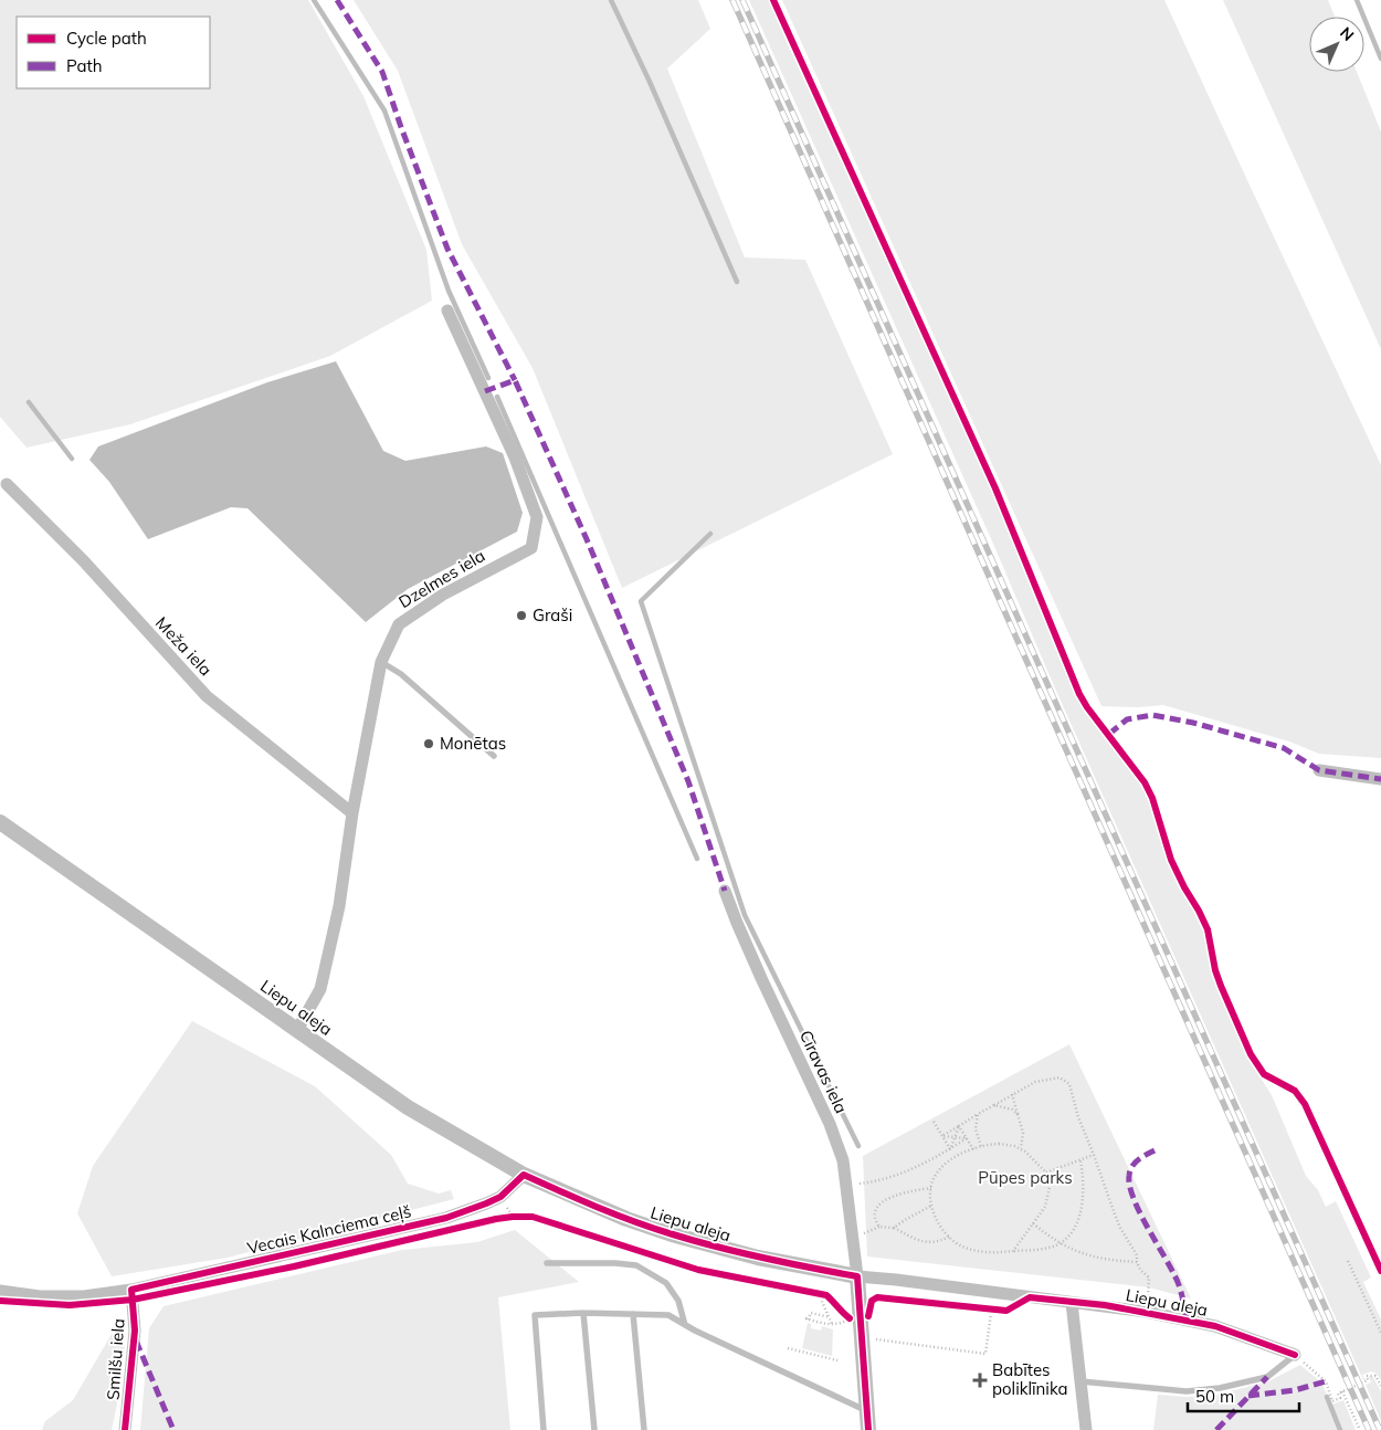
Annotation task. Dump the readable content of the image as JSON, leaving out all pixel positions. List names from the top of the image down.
{
  "streets": {
    "street": [
      "Dzelmes iela",
      "Meža iela",
      "Liepu aleja",
      "Cīravas iela",
      "Vecais Kalnciema ceļš",
      "Smilšu iela"
    ]
  },
  "crossings": [
    ["Dzelmes iela", "Meža iela"],
    ["Dzelmes iela", "Liepu aleja"],
    ["Liepu aleja", "Cīravas iela"],
    ["Liepu aleja", "Vecais Kalnciema ceļš"],
    ["Vecais Kalnciema ceļš", "Smilšu iela"]
  ],
  "parks": ["Pūpes parks"],
  "places": {
    "other": ["Graši", "Monētas"],
    "health": ["Babītes poliklīnika"]
  },
  "legend": ["Cycle path", "Path"],
  "scale_bar": "50 m",
  "north": "top right"
}
